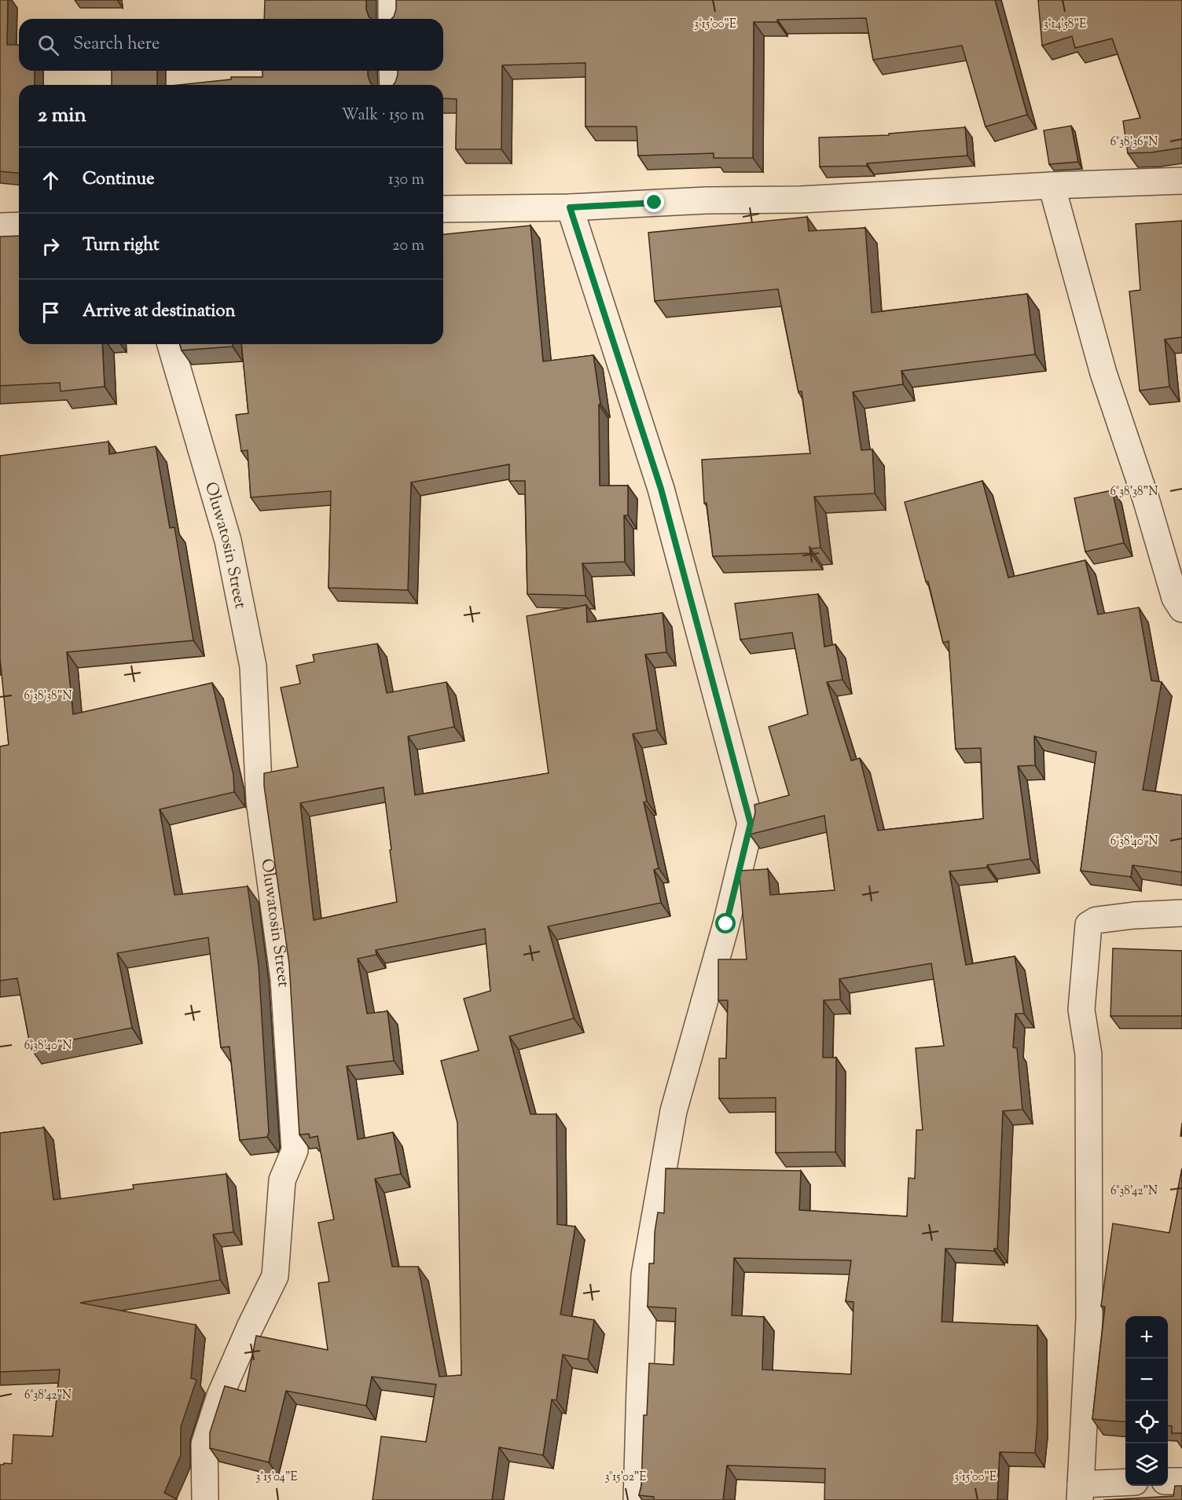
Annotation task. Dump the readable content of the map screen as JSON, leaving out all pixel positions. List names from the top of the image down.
{
  "streets": {
    "street": ["Oluwatosin Street"]
  },
  "page": {
    "search": "Search here",
    "heading": ["2 min", "Walk · 150 m"],
    "list": [
      ["Continue", "130 m"],
      ["Turn right", "20 m"],
      "Arrive at destination"
    ],
    "map_buttons": ["+", "−"]
  },
  "coordinates": [
    "3°14'58\"E",
    "3°15'00\"E",
    "6°38'36\"N",
    "6°38'38\"N",
    "6°38'40\"N",
    "6°38'42\"N",
    "3°15'04\"E",
    "3°15'02\"E"
  ]
}
